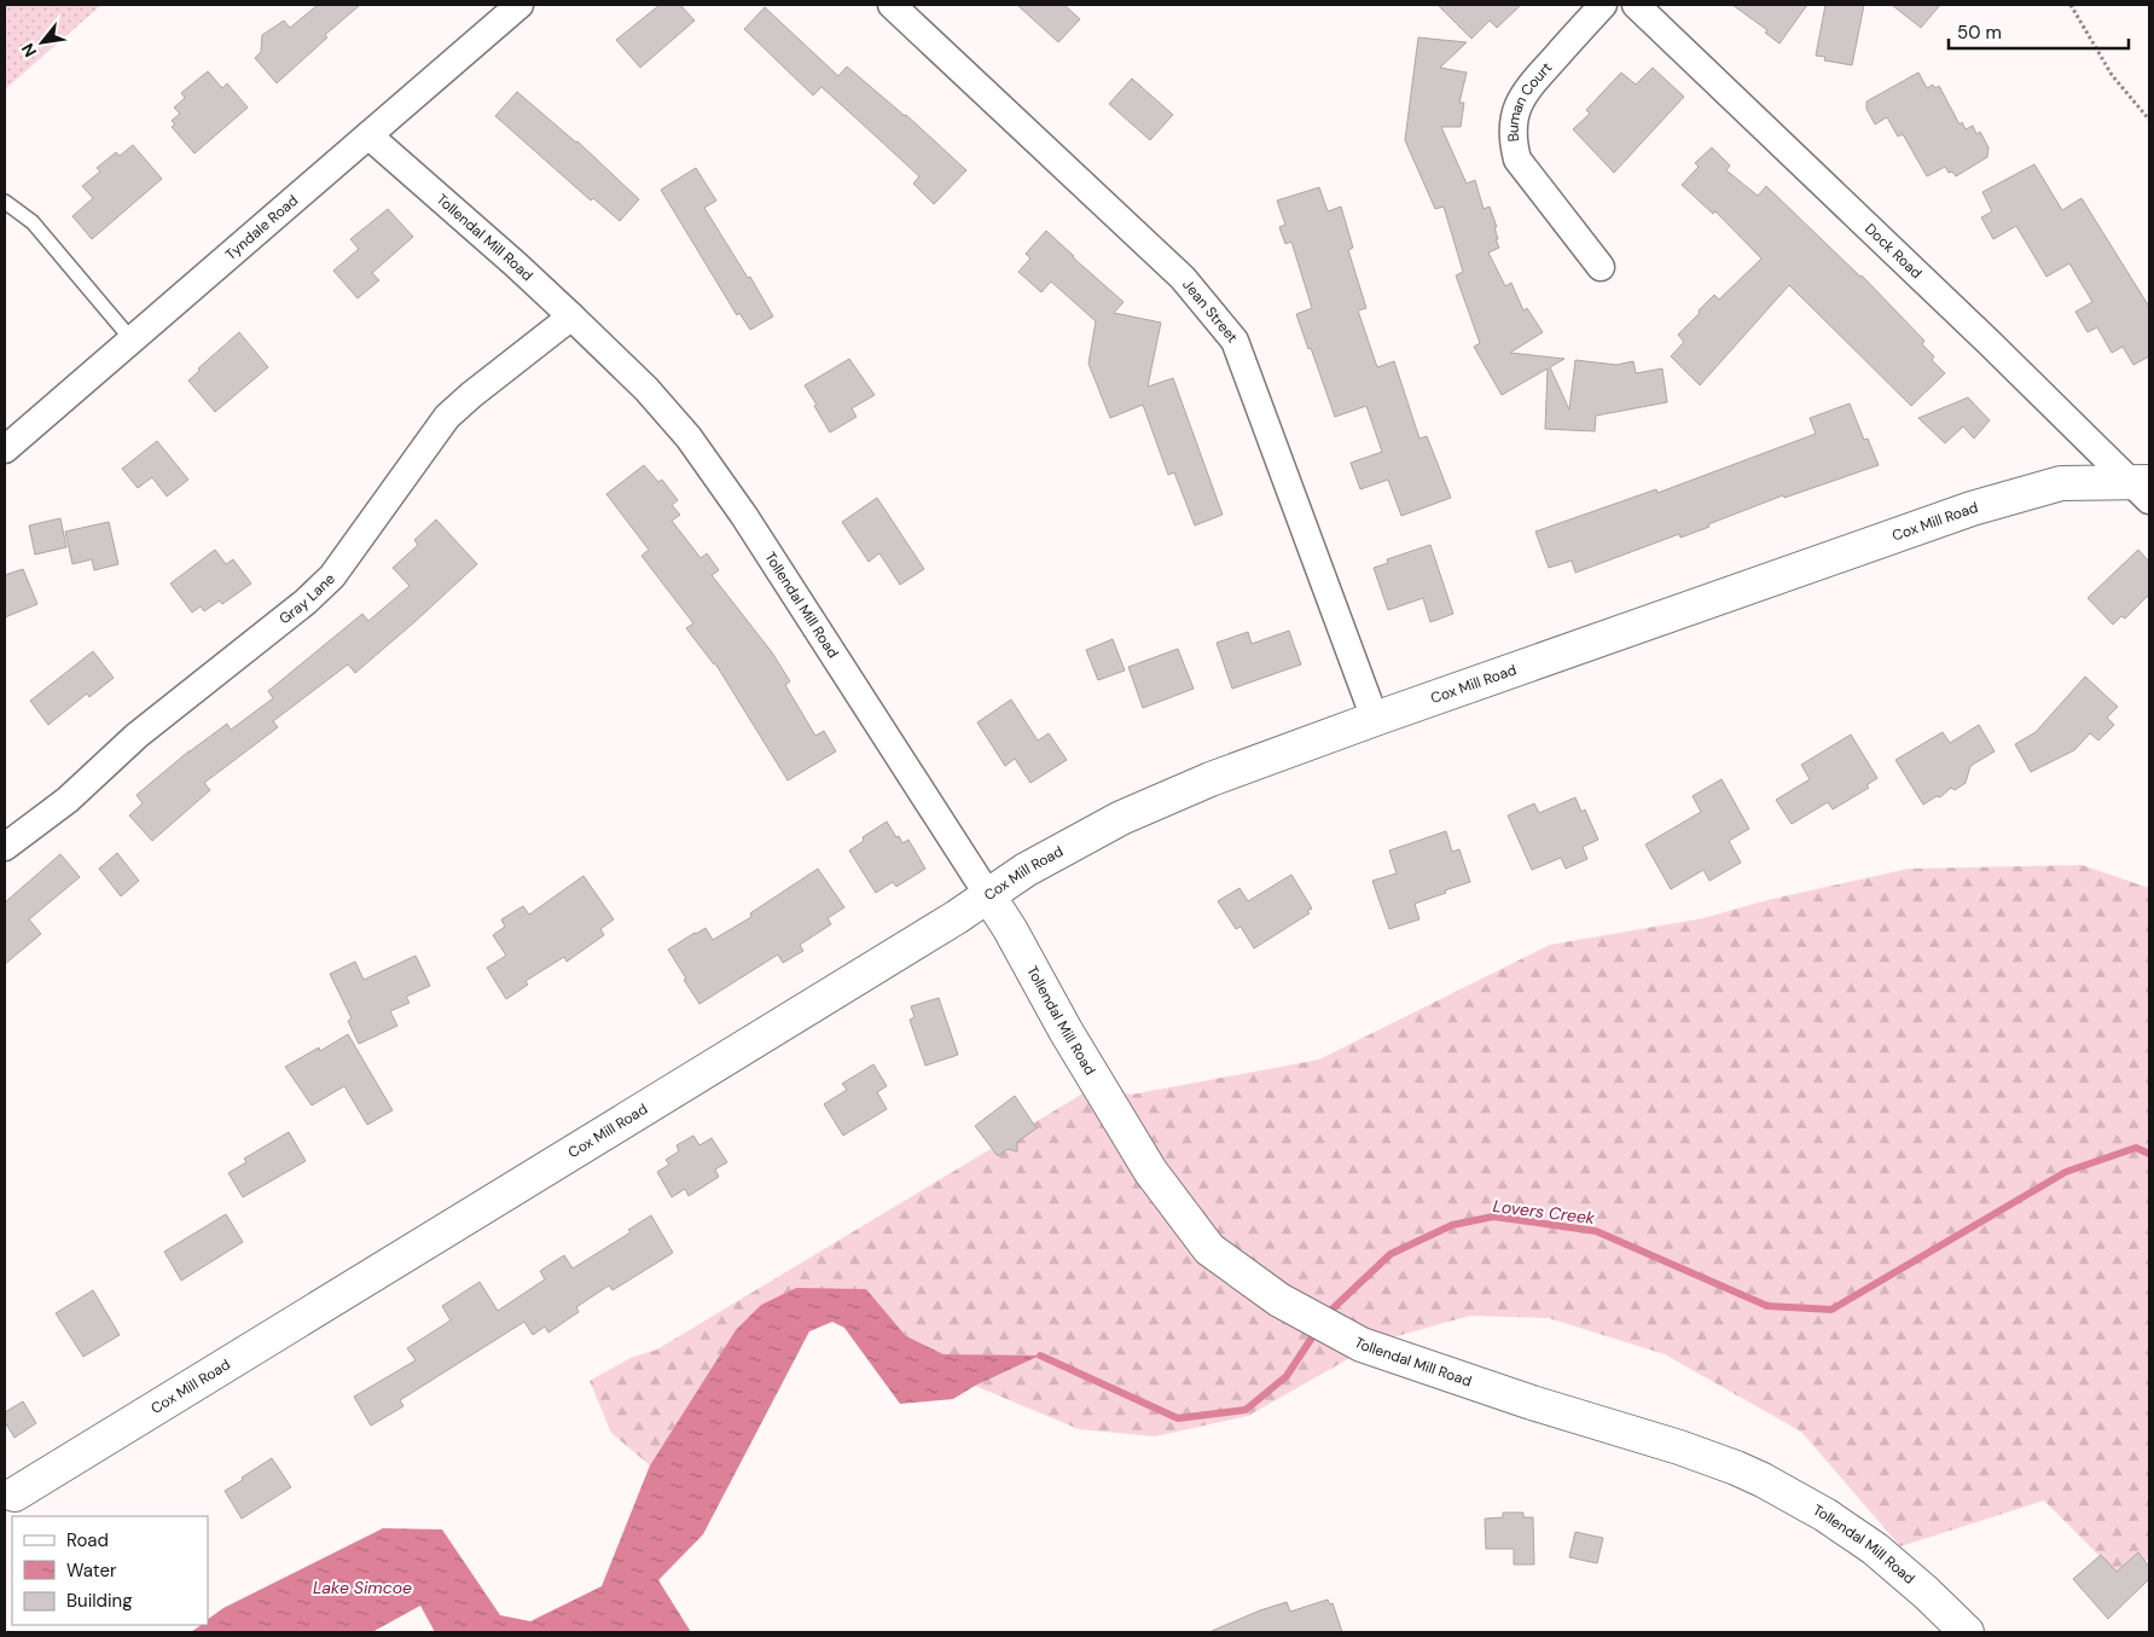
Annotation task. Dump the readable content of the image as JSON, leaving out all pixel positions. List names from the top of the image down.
{
  "streets": {
    "street": [
      "Buman Court",
      "Tyndale Road",
      "Tollendal Mill Road",
      "Dock Road",
      "Jean Street",
      "Cox Mill Road",
      "Gray Lane"
    ]
  },
  "crossings": [
    ["Tyndale Road", "Tollendal Mill Road"],
    ["Tollendal Mill Road", "Cox Mill Road"],
    ["Tollendal Mill Road", "Gray Lane"],
    ["Dock Road", "Cox Mill Road"],
    ["Jean Street", "Cox Mill Road"]
  ],
  "water": ["Lovers Creek", "Lake Simcoe"],
  "legend": ["Road", "Water", "Building"],
  "scale_bar": "50 m",
  "north": "bottom left"
}
